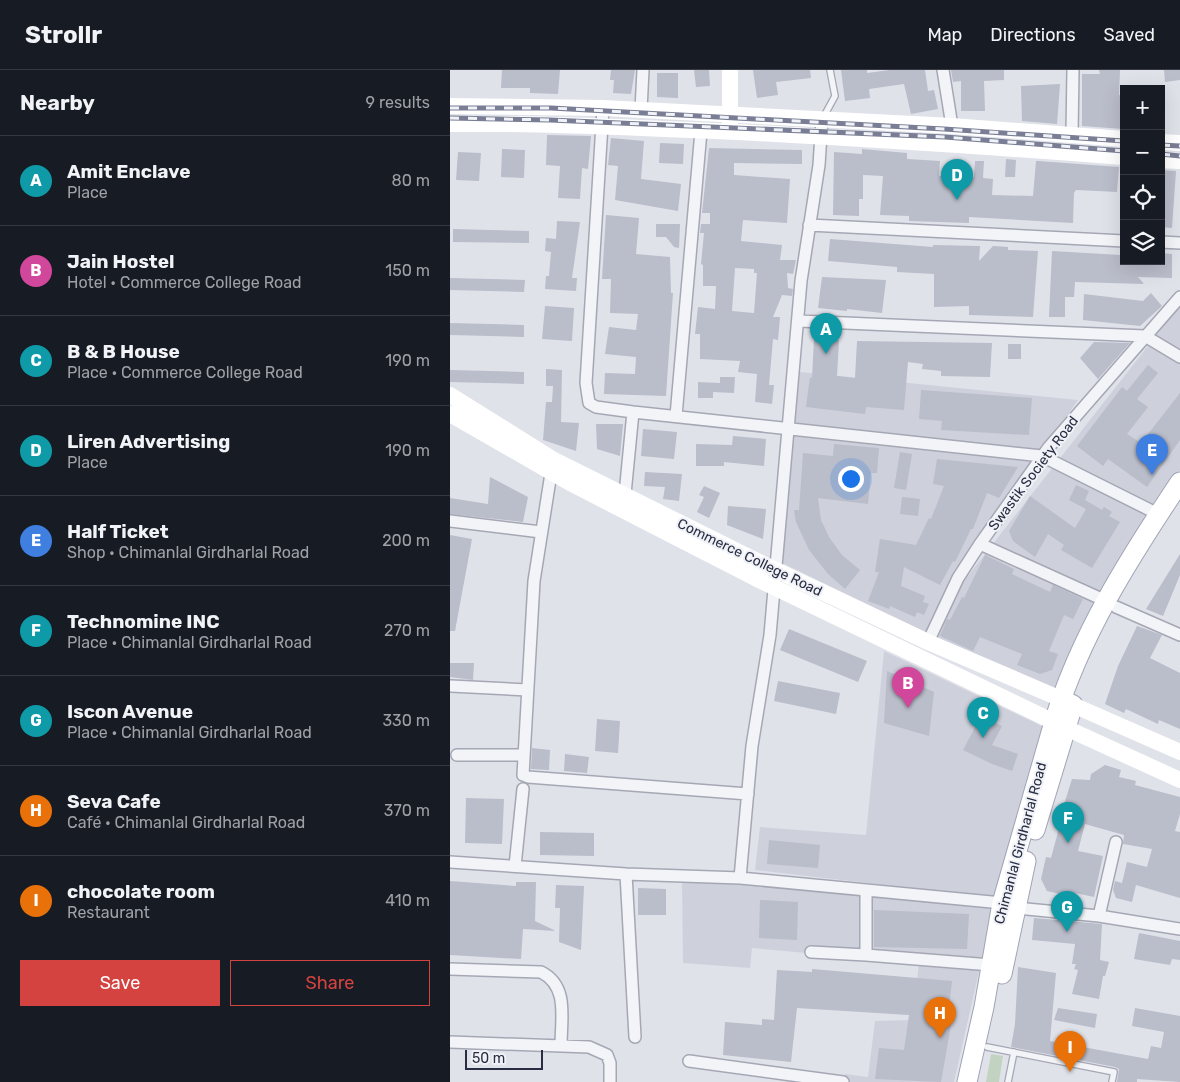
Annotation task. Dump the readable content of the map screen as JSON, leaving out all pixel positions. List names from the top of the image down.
{
  "streets": {
    "main road": ["Commerce College Road", "Chimanlal Girdharlal Road"],
    "street": ["Swastik Society Road"]
  },
  "crossings": [
    ["Swastik Society Road", "Commerce College Road"],
    ["Commerce College Road", "Chimanlal Girdharlal Road"]
  ],
  "scale_bar": "50 m",
  "page": {
    "header": "Strollr",
    "nav": ["Map", "Directions", "Saved"],
    "heading": ["Nearby", "9 results"],
    "map_buttons": ["+", "−"],
    "list": [
      {
        "mark": "A",
        "name": "Amit Enclave",
        "note": "Place",
        "value": "80 m"
      },
      {
        "mark": "B",
        "name": "Jain Hostel",
        "note": "Hotel · Commerce College Road",
        "value": "150 m"
      },
      {
        "mark": "C",
        "name": "B & B House",
        "note": "Place · Commerce College Road",
        "value": "190 m"
      },
      {
        "mark": "D",
        "name": "Liren Advertising",
        "note": "Place",
        "value": "190 m"
      },
      {
        "mark": "E",
        "name": "Half Ticket",
        "note": "Shop · Chimanlal Girdharlal Road",
        "value": "200 m"
      },
      {
        "mark": "F",
        "name": "Technomine INC",
        "note": "Place · Chimanlal Girdharlal Road",
        "value": "270 m"
      },
      {
        "mark": "G",
        "name": "Iscon Avenue",
        "note": "Place · Chimanlal Girdharlal Road",
        "value": "330 m"
      },
      {
        "mark": "H",
        "name": "Seva Cafe",
        "note": "Café · Chimanlal Girdharlal Road",
        "value": "370 m"
      },
      {
        "mark": "I",
        "name": "chocolate room",
        "note": "Restaurant",
        "value": "410 m"
      }
    ],
    "pins": [
      "D",
      "A",
      "E",
      "B",
      "C",
      "F",
      "G",
      "H",
      "I"
    ],
    "buttons": ["Save", "Share"],
    "scale": "50 m"
  }
}
